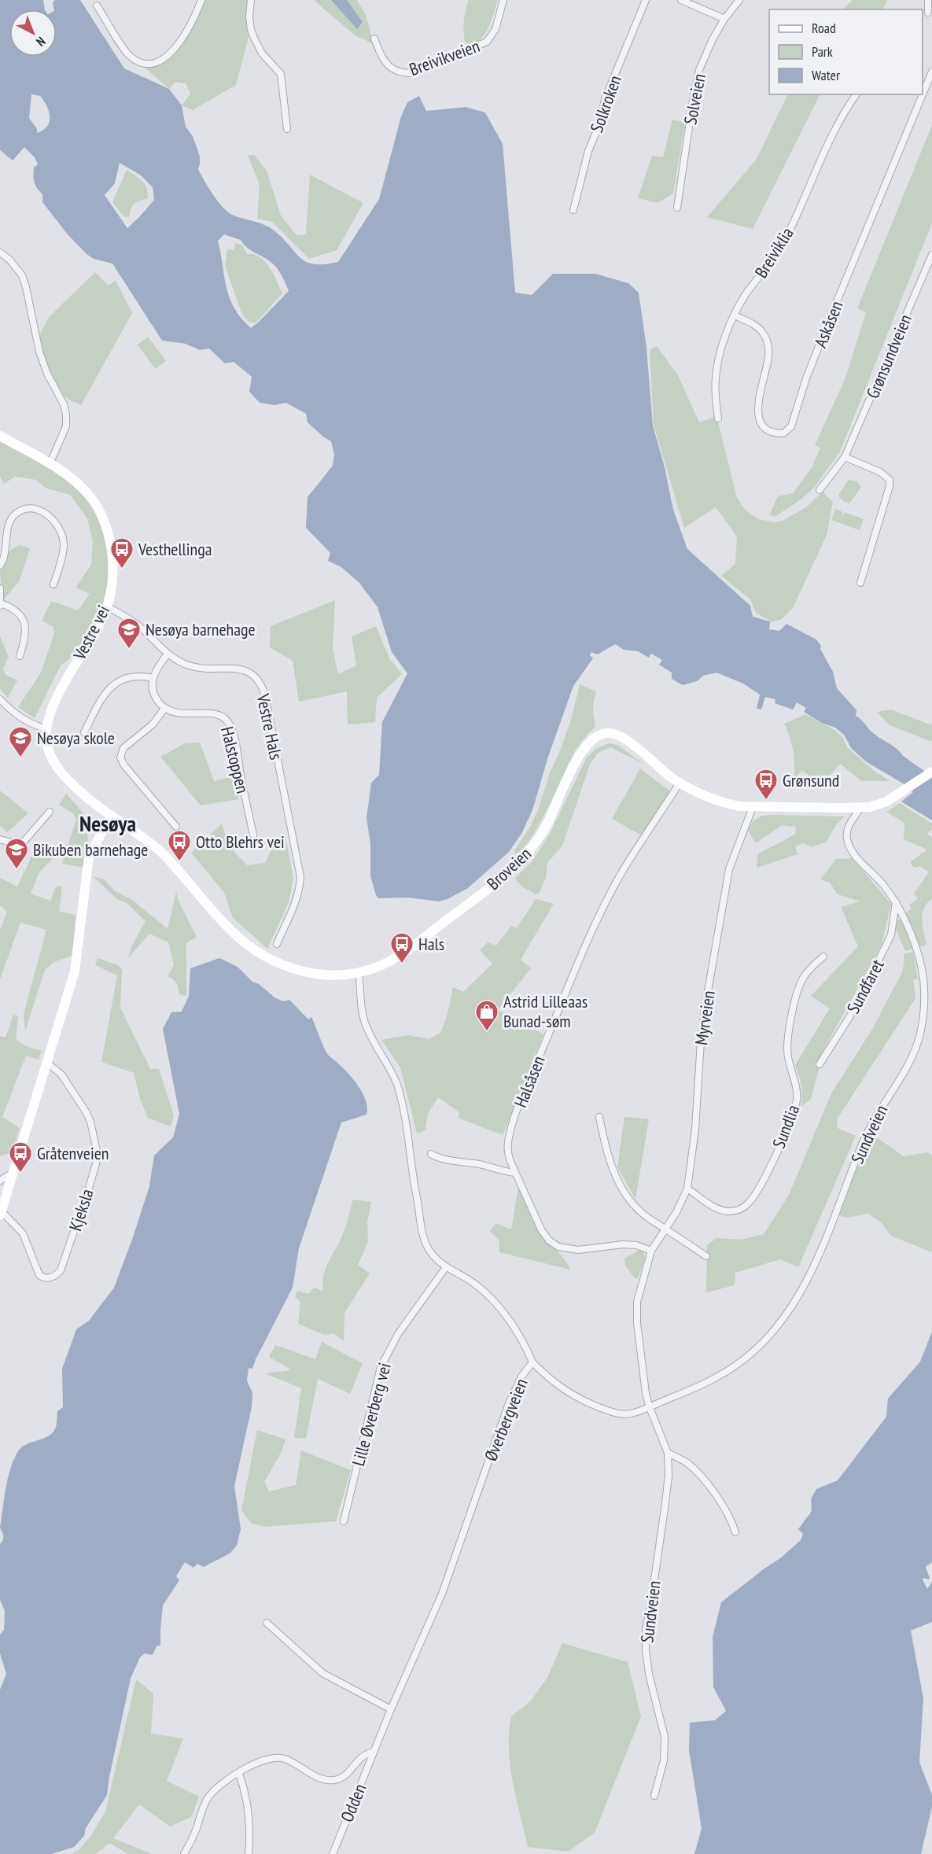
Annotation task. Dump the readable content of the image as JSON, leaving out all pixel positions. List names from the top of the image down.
{
  "streets": {
    "street": [
      "Breivikveien",
      "Solveien",
      "Solkroken",
      "Breiviklia",
      "Askåsen",
      "Grønsundveien",
      "Vestre vei",
      "Vestre Hals",
      "Halstoppen",
      "Broveien",
      "Sundfaret",
      "Myrveien",
      "Halsåsen",
      "Sundlia",
      "Sundveien",
      "Kjeksla",
      "Lille Øverberg vei",
      "Øverbergveien",
      "Odden"
    ]
  },
  "crossings": [
    ["Breiviklia", "Askåsen"],
    ["Vestre vei", "Vestre Hals"],
    ["Broveien", "Myrveien"],
    ["Broveien", "Halsåsen"],
    ["Broveien", "Sundveien"],
    ["Broveien", "Øverbergveien"],
    ["Sundfaret", "Sundveien"],
    ["Myrveien", "Halsåsen"],
    ["Myrveien", "Sundlia"],
    ["Myrveien", "Sundveien"],
    ["Sundveien", "Øverbergveien"],
    ["Lille Øverberg vei", "Øverbergveien"],
    ["Øverbergveien", "Odden"]
  ],
  "districts": ["Nesøya"],
  "places": {
    "bus stop": [
      "Vesthellinga",
      "Grønsund",
      "Otto Blehrs vei",
      "Hals",
      "Gråtenveien"
    ],
    "school or university": ["Nesøya barnehage", "Nesøya skole", "Bikuben barnehage"],
    "shop": ["Astrid Lilleaas Bunad-søm"]
  },
  "legend": ["Road", "Park", "Water"],
  "north": "bottom right"
}
